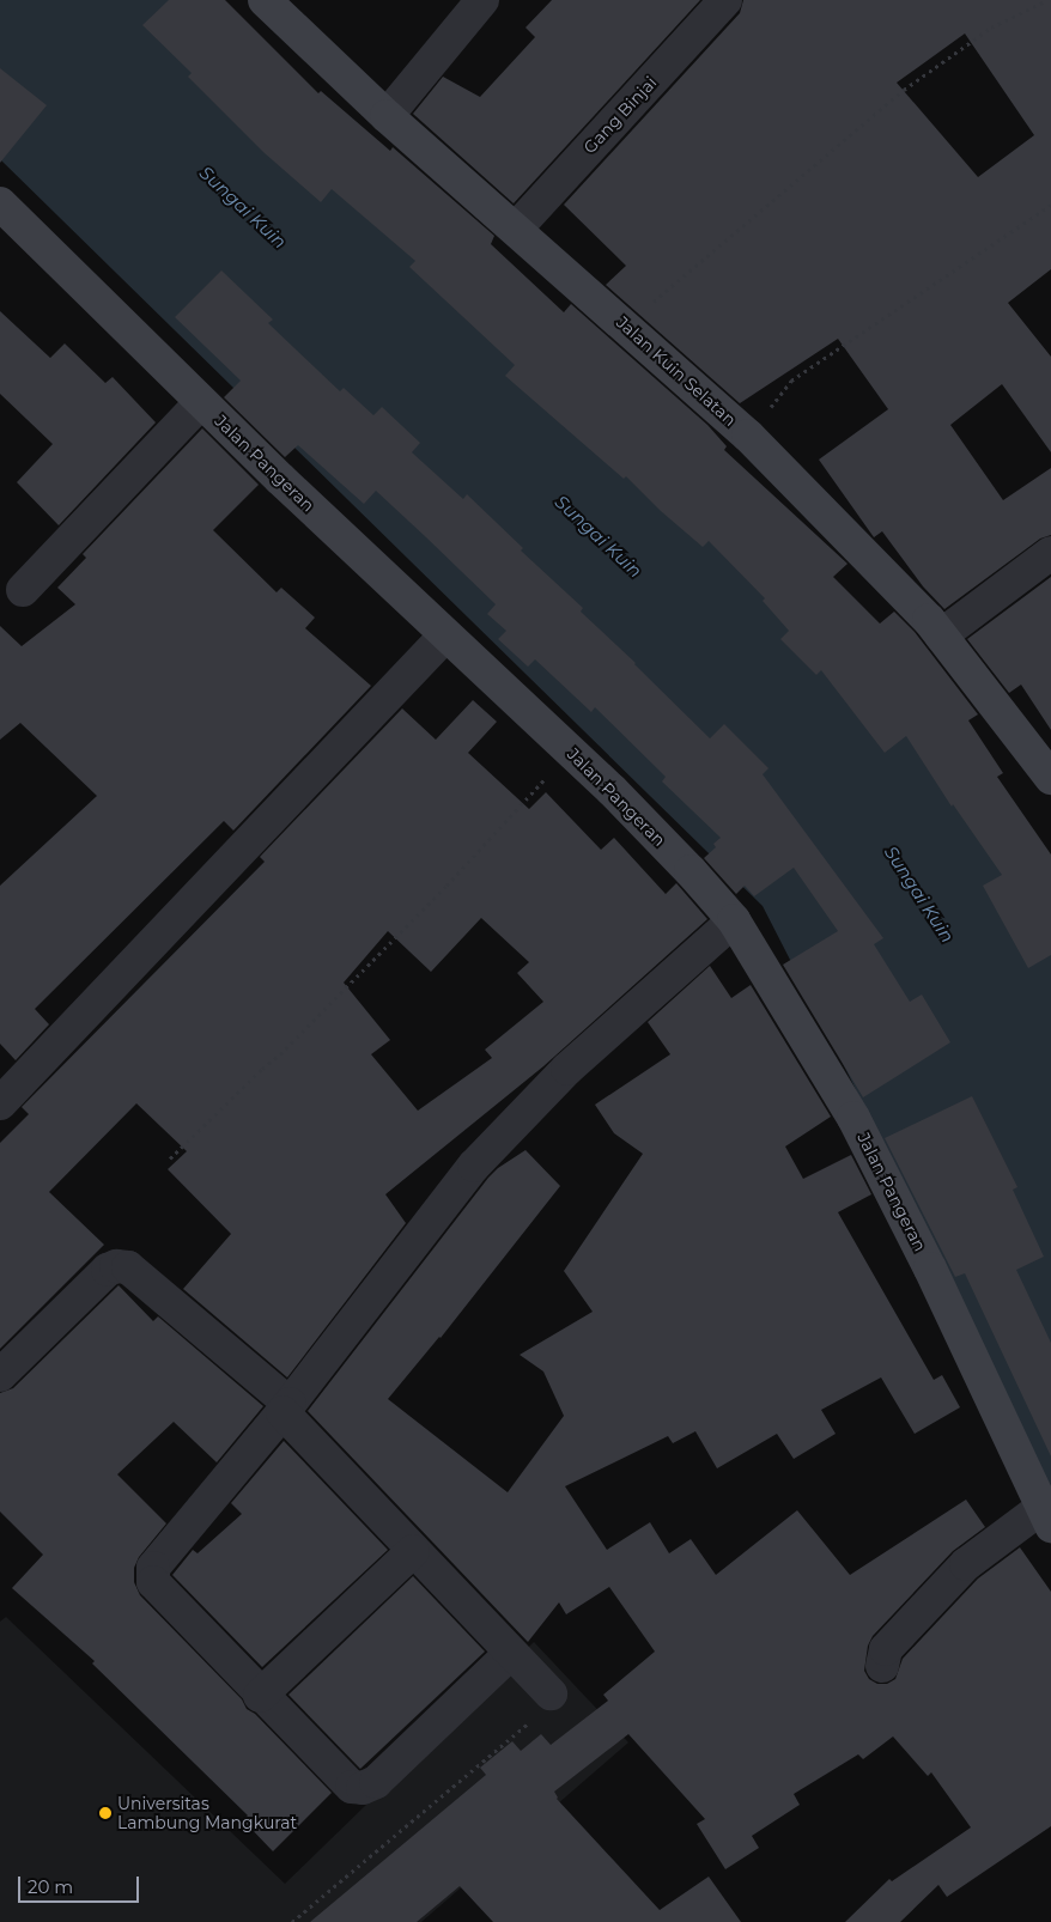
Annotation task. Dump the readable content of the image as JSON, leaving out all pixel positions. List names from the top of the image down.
{
  "streets": {
    "street": ["Gang Binjai", "Jalan Kuin Selatan", "Jalan Pangeran"]
  },
  "crossings": [
    ["Gang Binjai", "Jalan Kuin Selatan"]
  ],
  "water": ["Sungai Kuin"],
  "places": ["Universitas Lambung Mangkurat"],
  "scale_bar": "20 m"
}
